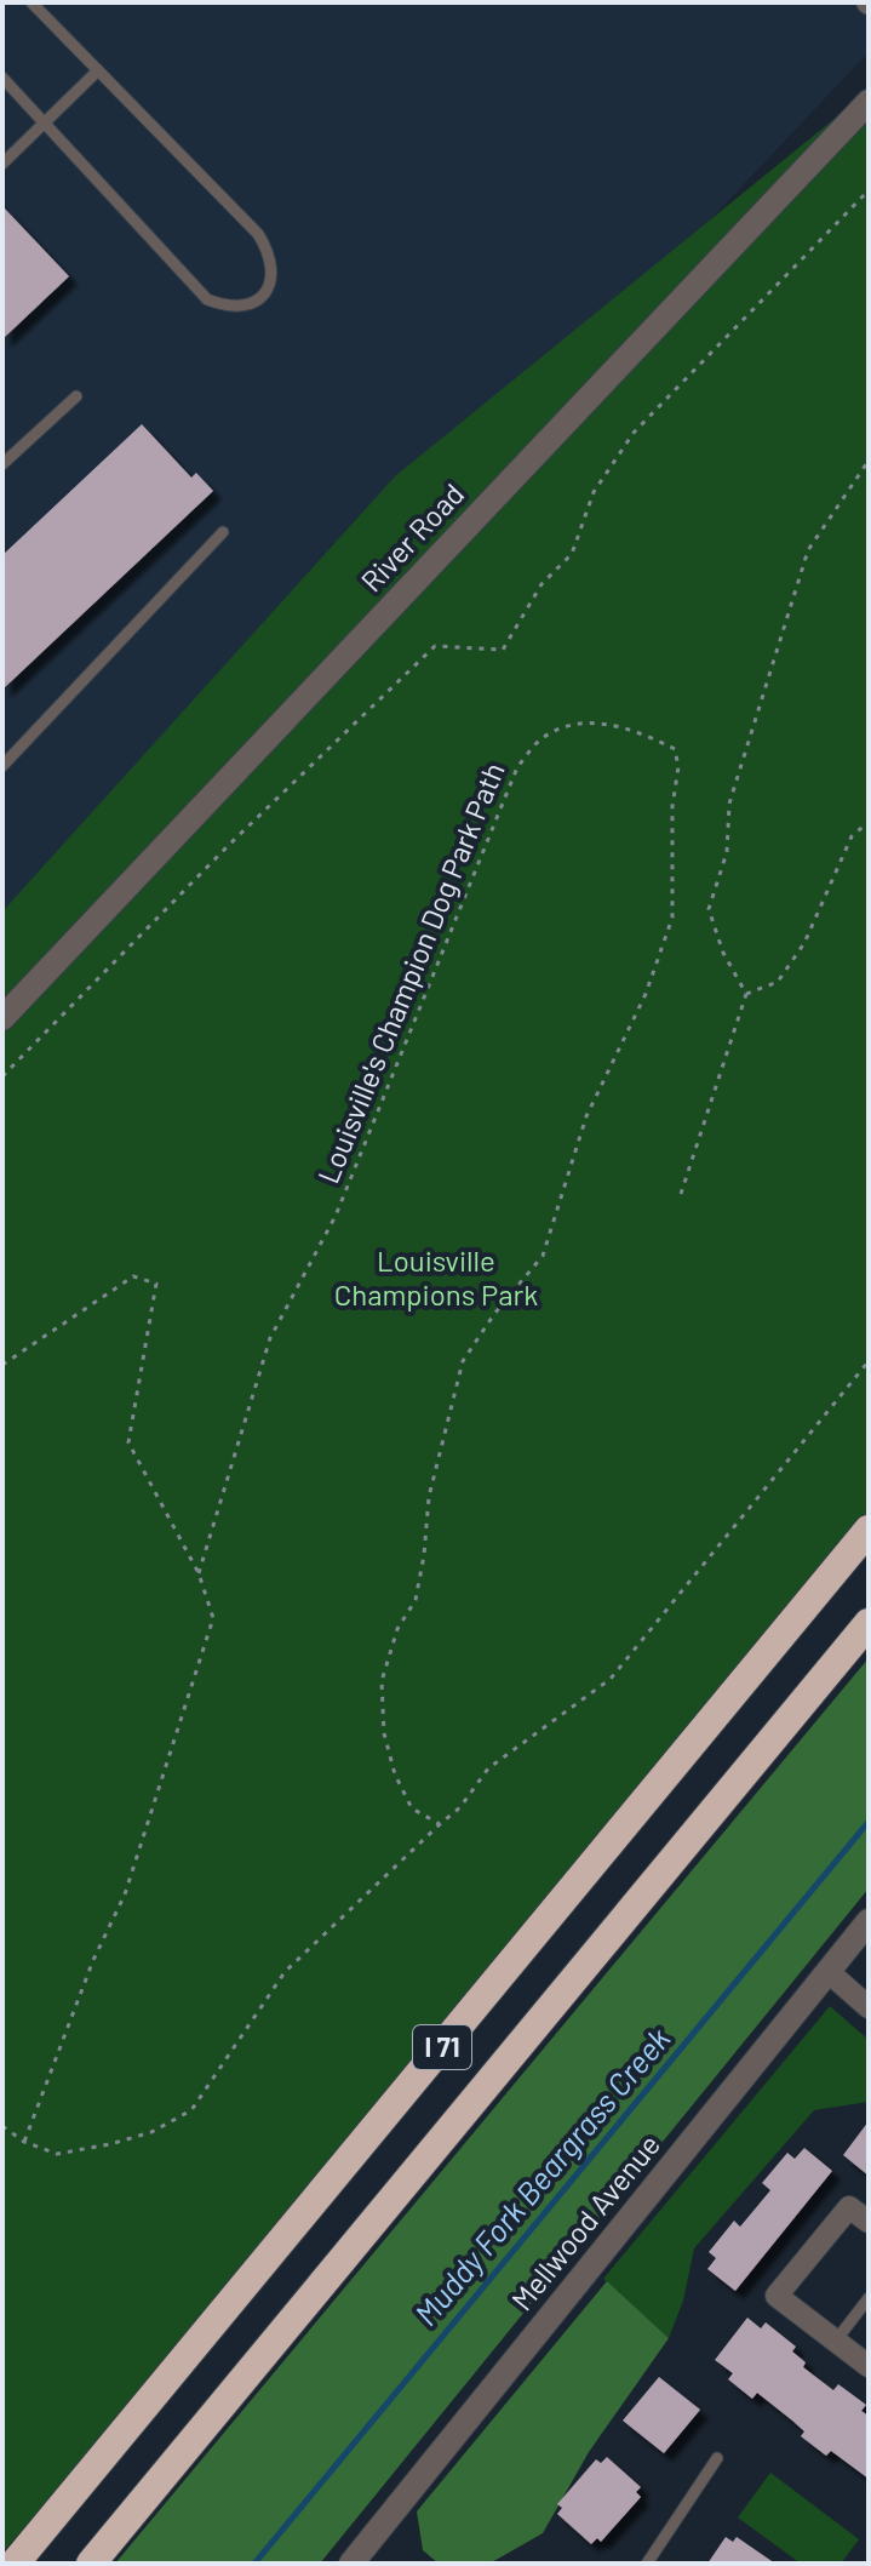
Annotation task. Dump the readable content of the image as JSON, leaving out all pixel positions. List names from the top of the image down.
{
  "streets": {
    "highway": ["I 71"],
    "street": ["River Road", "Mellwood Avenue"],
    "path": ["Louisville's Champion Dog Park Path"]
  },
  "water": ["Muddy Fork Beargrass Creek"],
  "parks": ["Louisville Champions Park"]
}
